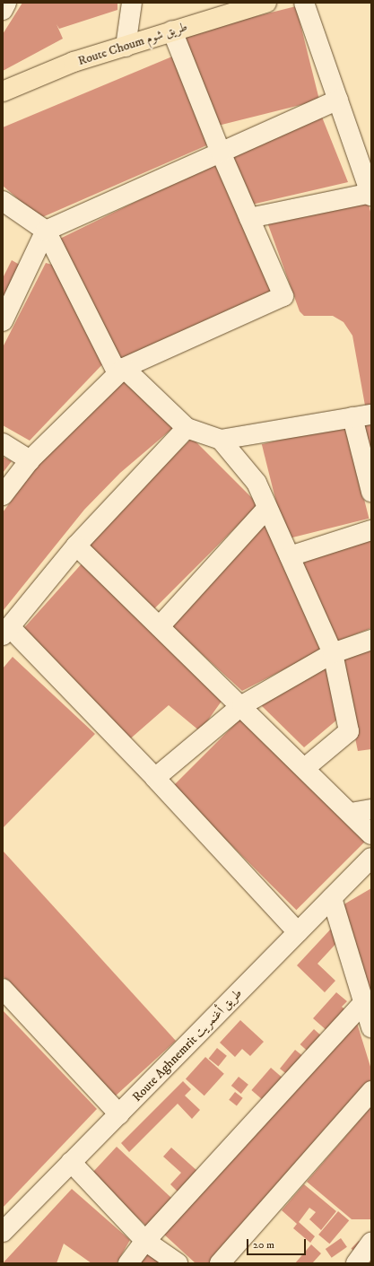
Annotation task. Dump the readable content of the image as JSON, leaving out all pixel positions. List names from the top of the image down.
{
  "streets": {
    "highway": ["Route Choum طريق شوم"],
    "street": ["Route Aghnemrit طريق أغنمريت"]
  },
  "scale_bar": "20 m"
}
